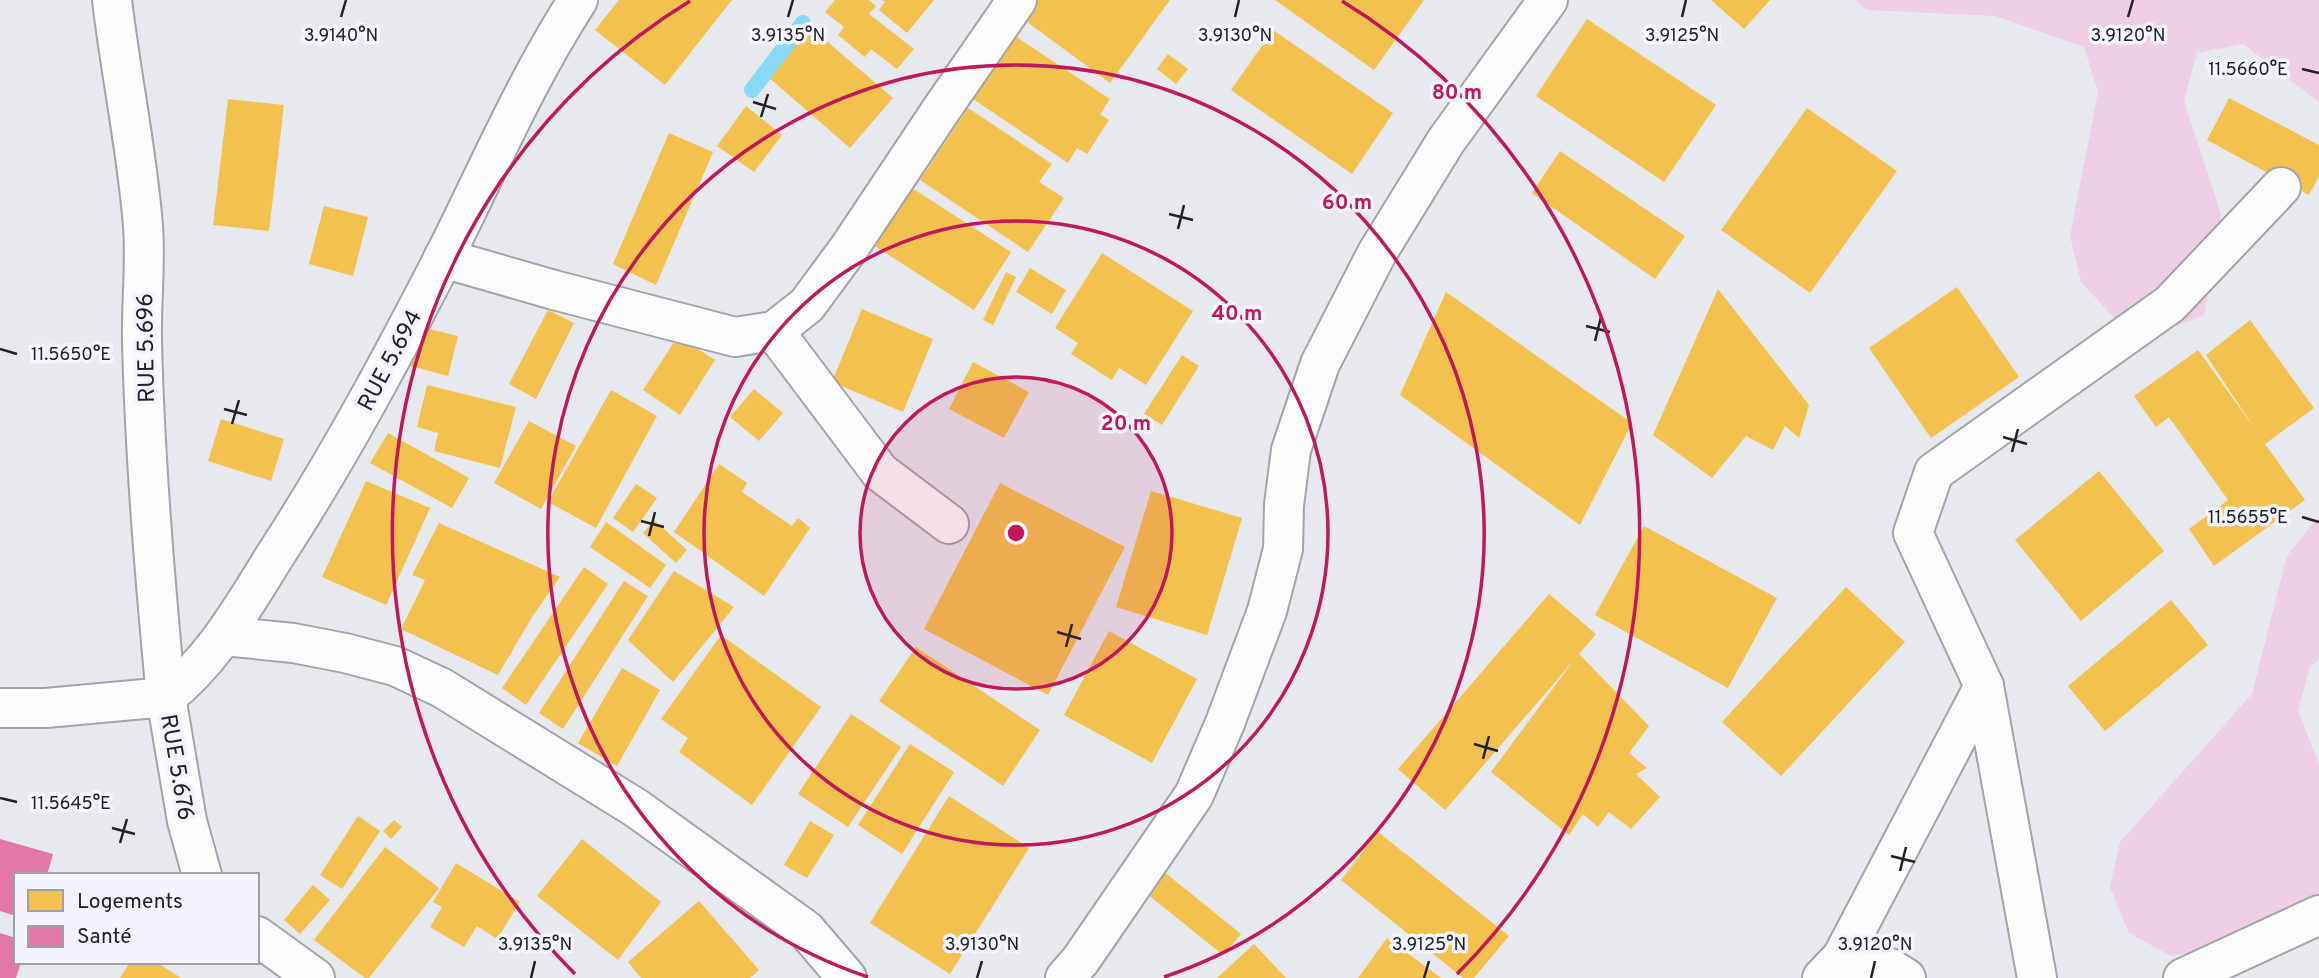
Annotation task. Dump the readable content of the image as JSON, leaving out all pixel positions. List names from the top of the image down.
{
  "streets": {
    "street": ["RUE 5.696", "RUE 5.694", "RUE 5.676"]
  },
  "crossings": [
    ["RUE 5.696", "RUE 5.694"],
    ["RUE 5.696", "RUE 5.676"],
    ["RUE 5.694", "RUE 5.676"]
  ],
  "legend": ["Logements", "Santé"],
  "coordinates": [
    "3.9140°N",
    "3.9135°N",
    "3.9130°N",
    "3.9125°N",
    "3.9120°N",
    "11.5660°E",
    "11.5650°E",
    "11.5655°E",
    "11.5645°E"
  ],
  "rings": [
    "80 m",
    "60 m",
    "40 m",
    "20 m"
  ]
}
